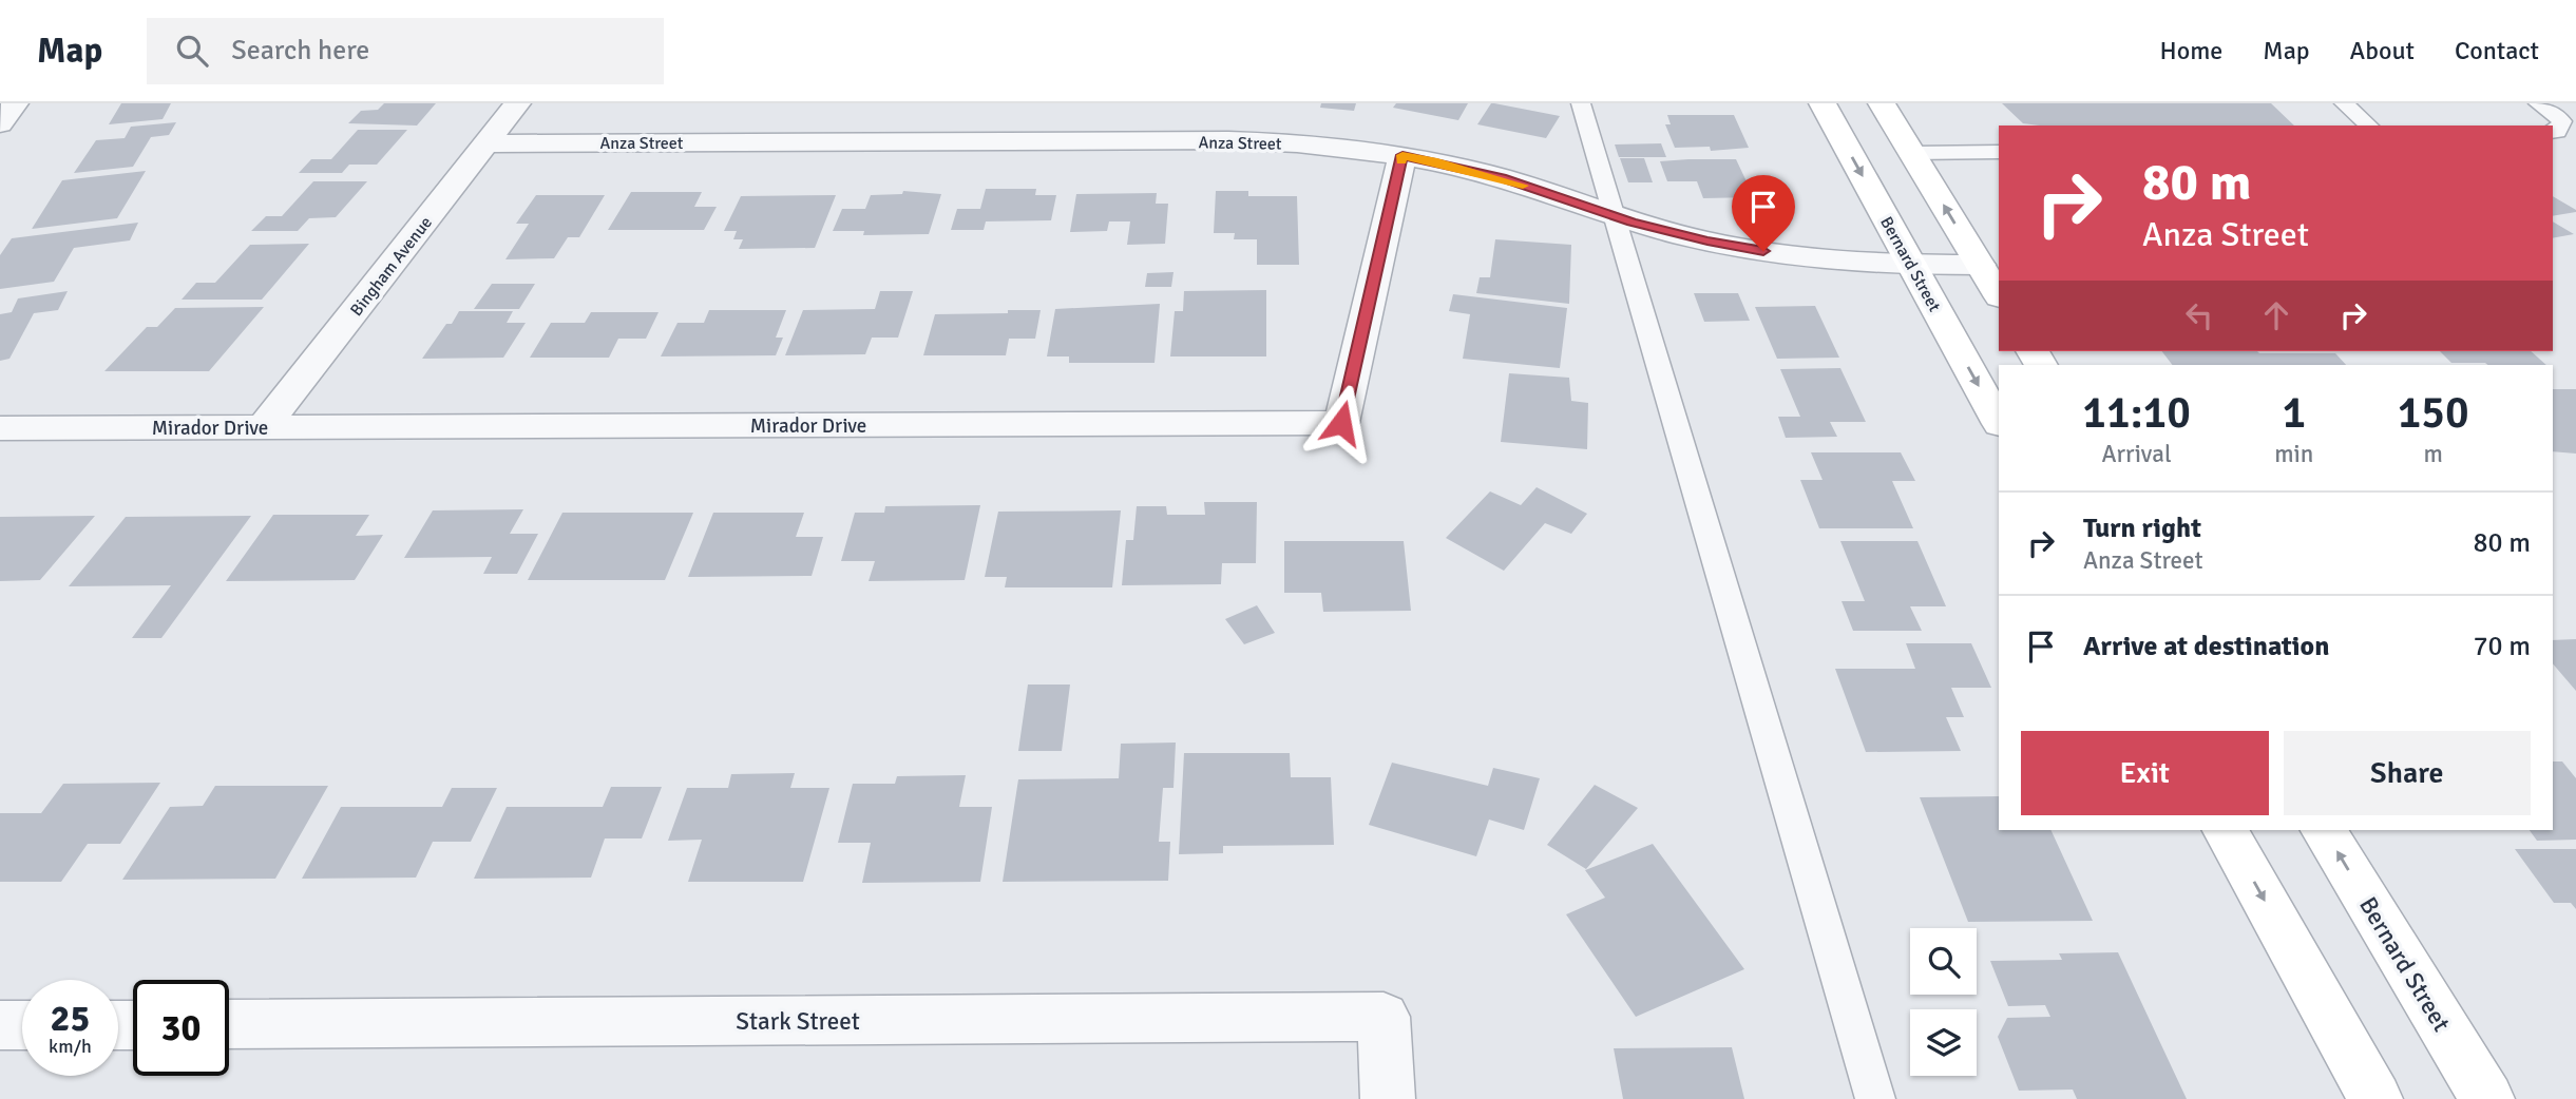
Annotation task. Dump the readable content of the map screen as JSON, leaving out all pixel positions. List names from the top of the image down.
{
  "streets": {
    "street": [
      "Anza Street",
      "Bernard Street",
      "Bingham Avenue",
      "Mirador Drive",
      "Stark Street"
    ]
  },
  "crossings": [
    ["Anza Street", "Bernard Street"],
    ["Anza Street", "Bingham Avenue"],
    ["Anza Street", "Mirador Drive"],
    ["Bingham Avenue", "Mirador Drive"]
  ],
  "page": {
    "header": "Map",
    "search": "Search here",
    "nav": [
      "Home",
      "Map",
      "About",
      "Contact"
    ],
    "turn": ["80 m", "Anza Street"],
    "eta": [
      "11:10",
      "Arrival",
      "1",
      "min",
      "150",
      "m"
    ],
    "list": [
      {
        "name": "Turn right",
        "note": "Anza Street",
        "value": "80 m"
      },
      {
        "name": "Arrive at destination",
        "value": "70 m"
      }
    ],
    "buttons": ["Exit", "Share"],
    "speed": "25 km/h",
    "limit": "30"
  }
}
